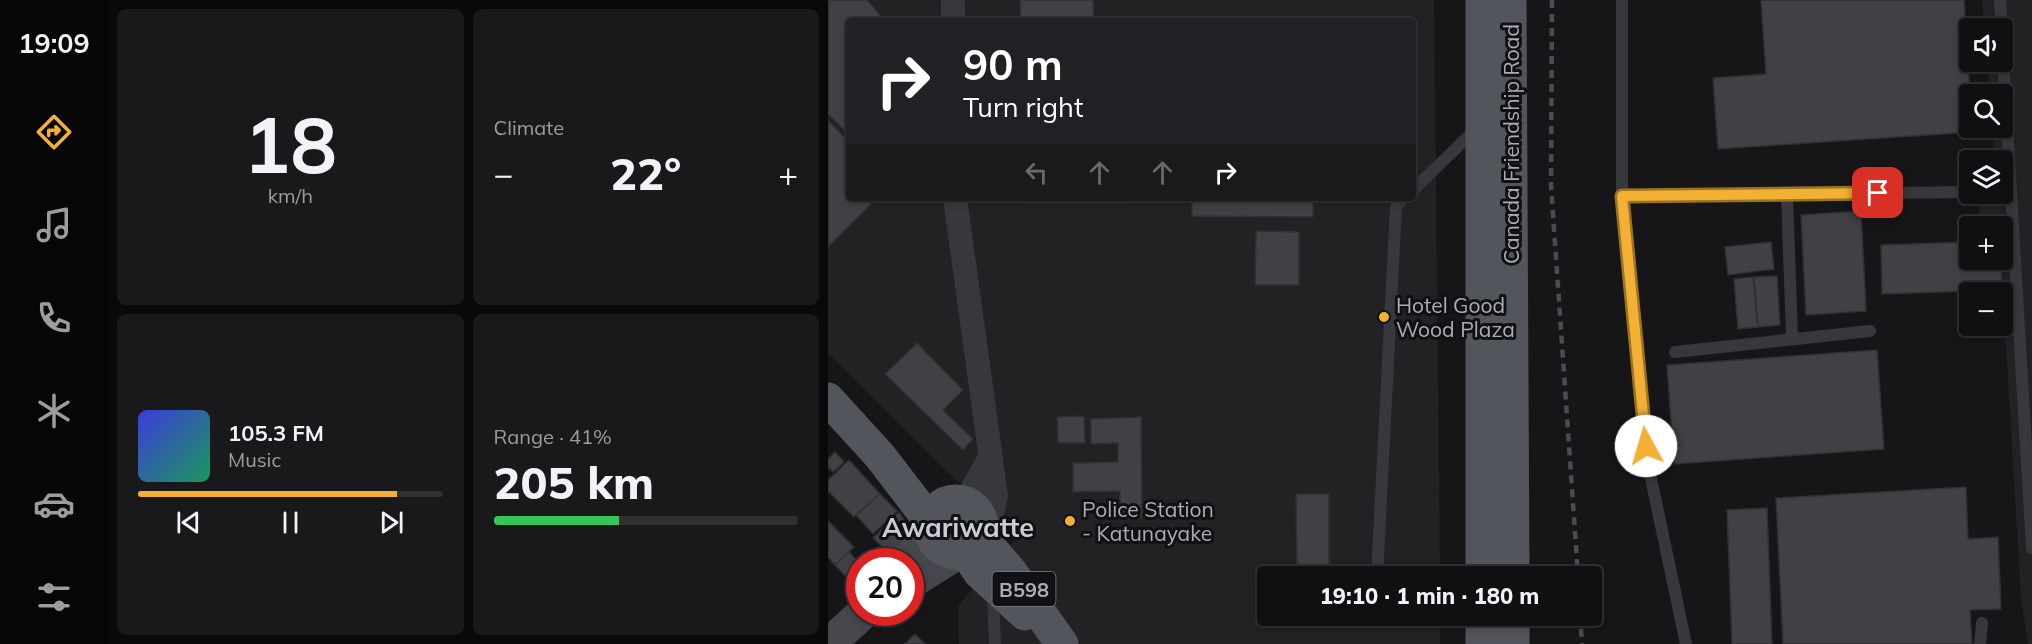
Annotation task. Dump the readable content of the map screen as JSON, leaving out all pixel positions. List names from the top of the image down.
{
  "streets": {
    "main road": ["Canada Friendship Road", "B598"]
  },
  "districts": ["Awariwatte"],
  "places": ["Hotel Good Wood Plaza", "Police Station - Katunayake"],
  "page": {
    "tabs": "19:09",
    "tile": [
      ["18", "km/h"],
      "Climate",
      ["Range · 41%", "205 km"]
    ],
    "map_buttons": ["+", "−"],
    "turn": ["90 m", "Turn right"],
    "heat": ["−", "22°", "+"],
    "song": ["105.3 FM", "Music"],
    "limit": "20",
    "trip": "19:10 · 1 min · 180 m"
  }
}
